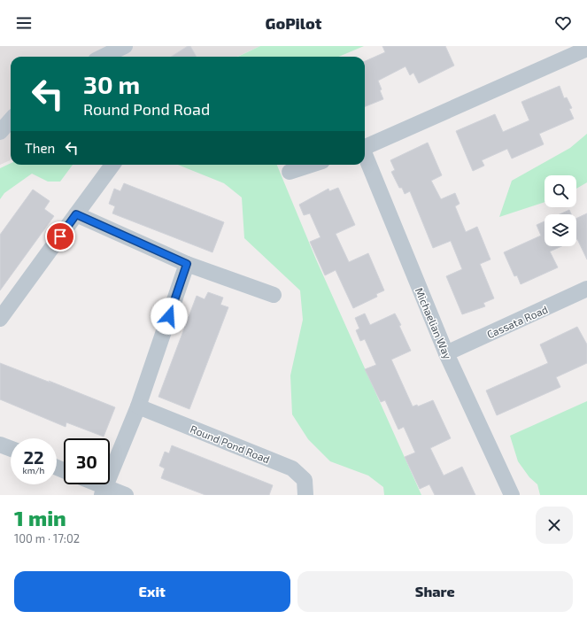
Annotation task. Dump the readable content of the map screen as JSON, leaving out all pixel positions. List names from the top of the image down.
{
  "streets": {
    "street": ["Cassata Road", "Michaelian Way", "Round Pond Road"]
  },
  "crossings": [
    ["Cassata Road", "Michaelian Way"]
  ],
  "page": {
    "header": "GoPilot",
    "turn": ["30 m", "Round Pond Road"],
    "then": "Then",
    "speed": "22 km/h",
    "limit": "30",
    "heading": ["1 min", "100 m · 17:02"],
    "buttons": ["Exit", "Share"]
  }
}
